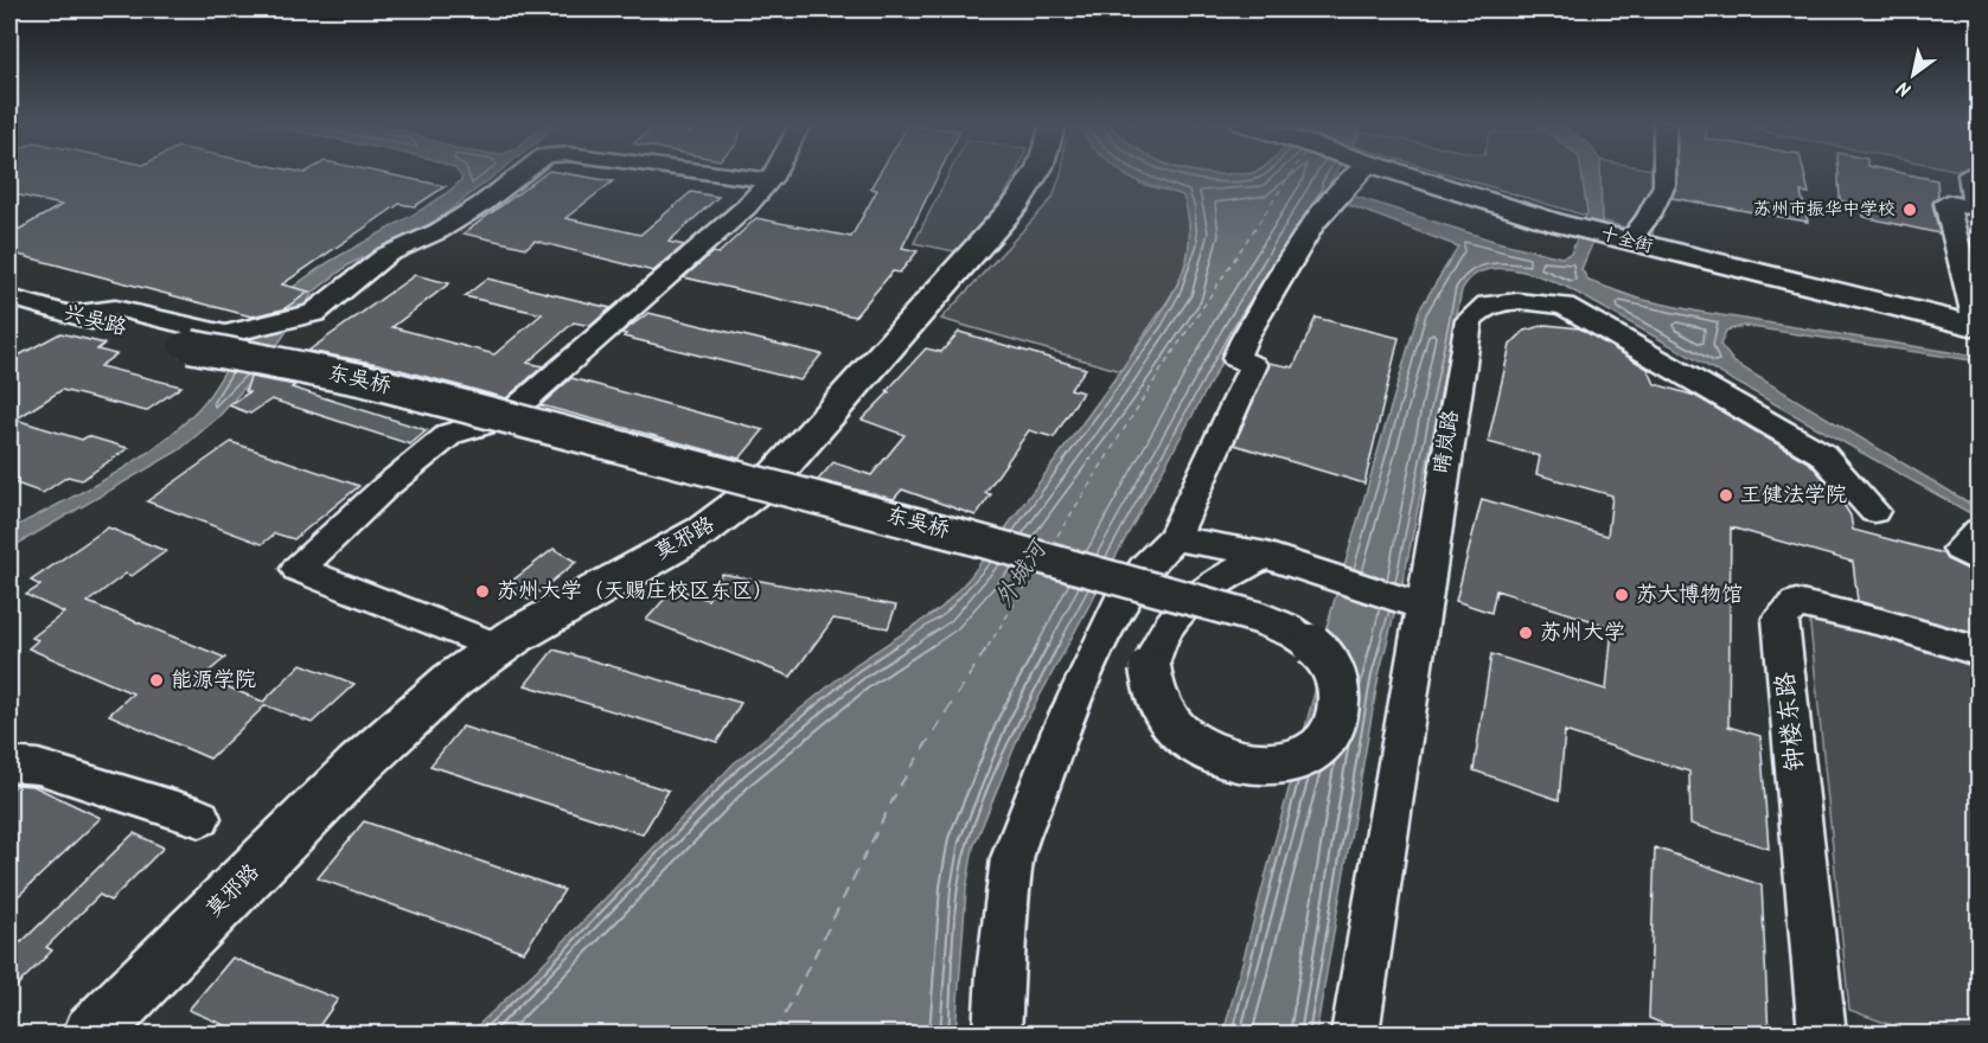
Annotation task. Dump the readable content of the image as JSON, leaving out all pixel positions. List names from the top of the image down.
{
  "streets": {
    "main road": ["十全街", "莫邪路"],
    "street": [
      "兴吴路",
      "东吴桥",
      "晴岚路",
      "钟楼东路"
    ]
  },
  "crossings": [
    ["兴吴路", "东吴桥"]
  ],
  "water": ["外城河"],
  "places": [
    "苏州市振华中学校",
    "王健法学院",
    "苏州大学（天赐庄校区东区）",
    "苏大博物馆",
    "苏州大学",
    "能源学院"
  ],
  "north": "bottom left"
}
